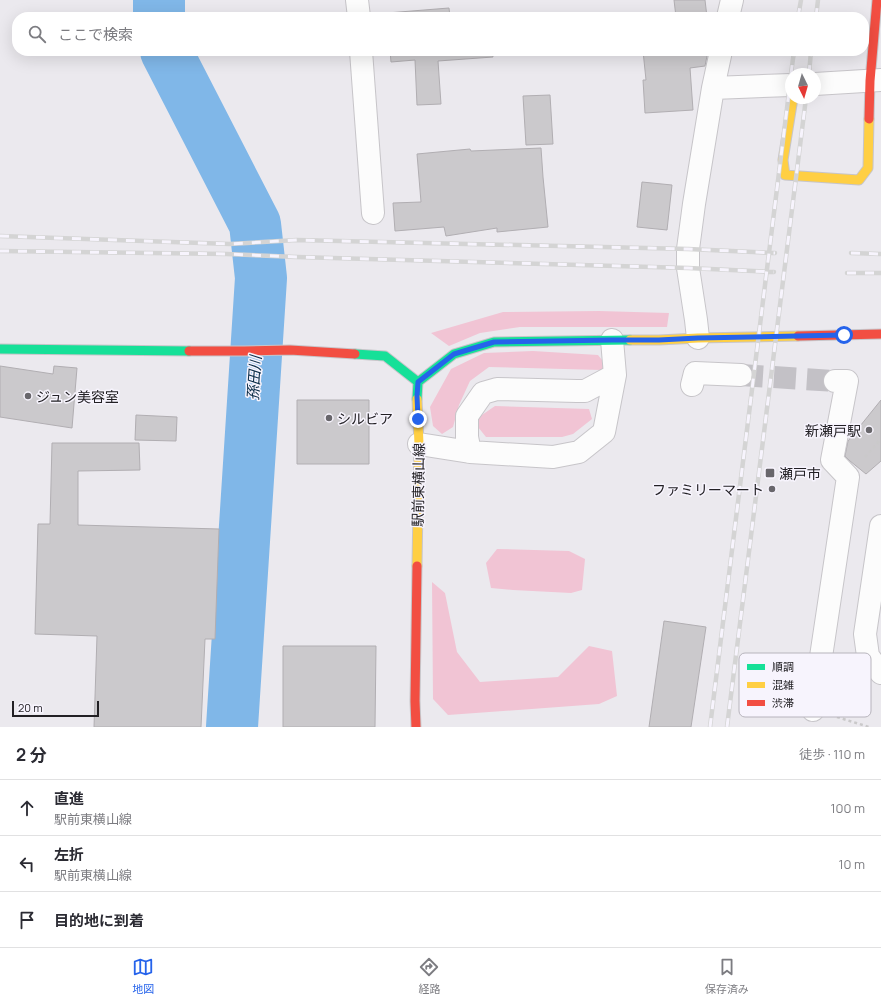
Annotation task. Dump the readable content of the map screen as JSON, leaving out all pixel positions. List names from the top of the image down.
{
  "streets": {
    "street": ["駅前東横山線"]
  },
  "water": ["孫田川"],
  "places": {
    "other": [
      "ジュン美容室",
      "シルビア",
      "新瀬戸駅",
      "ファミリーマート"
    ],
    "transit": ["瀬戸市"]
  },
  "legend": ["順調", "混雑", "渋滞"],
  "scale_bar": "20 m",
  "north": "bottom",
  "page": {
    "search": "ここで検索",
    "scale": "20 m",
    "heading": ["2 分", "徒歩 · 110 m"],
    "list": [
      ["直進", "駅前東横山線", "100 m"],
      ["左折", "駅前東横山線", "10 m"],
      "目的地に到着"
    ],
    "nav": ["地図", "経路", "保存済み"]
  }
}
